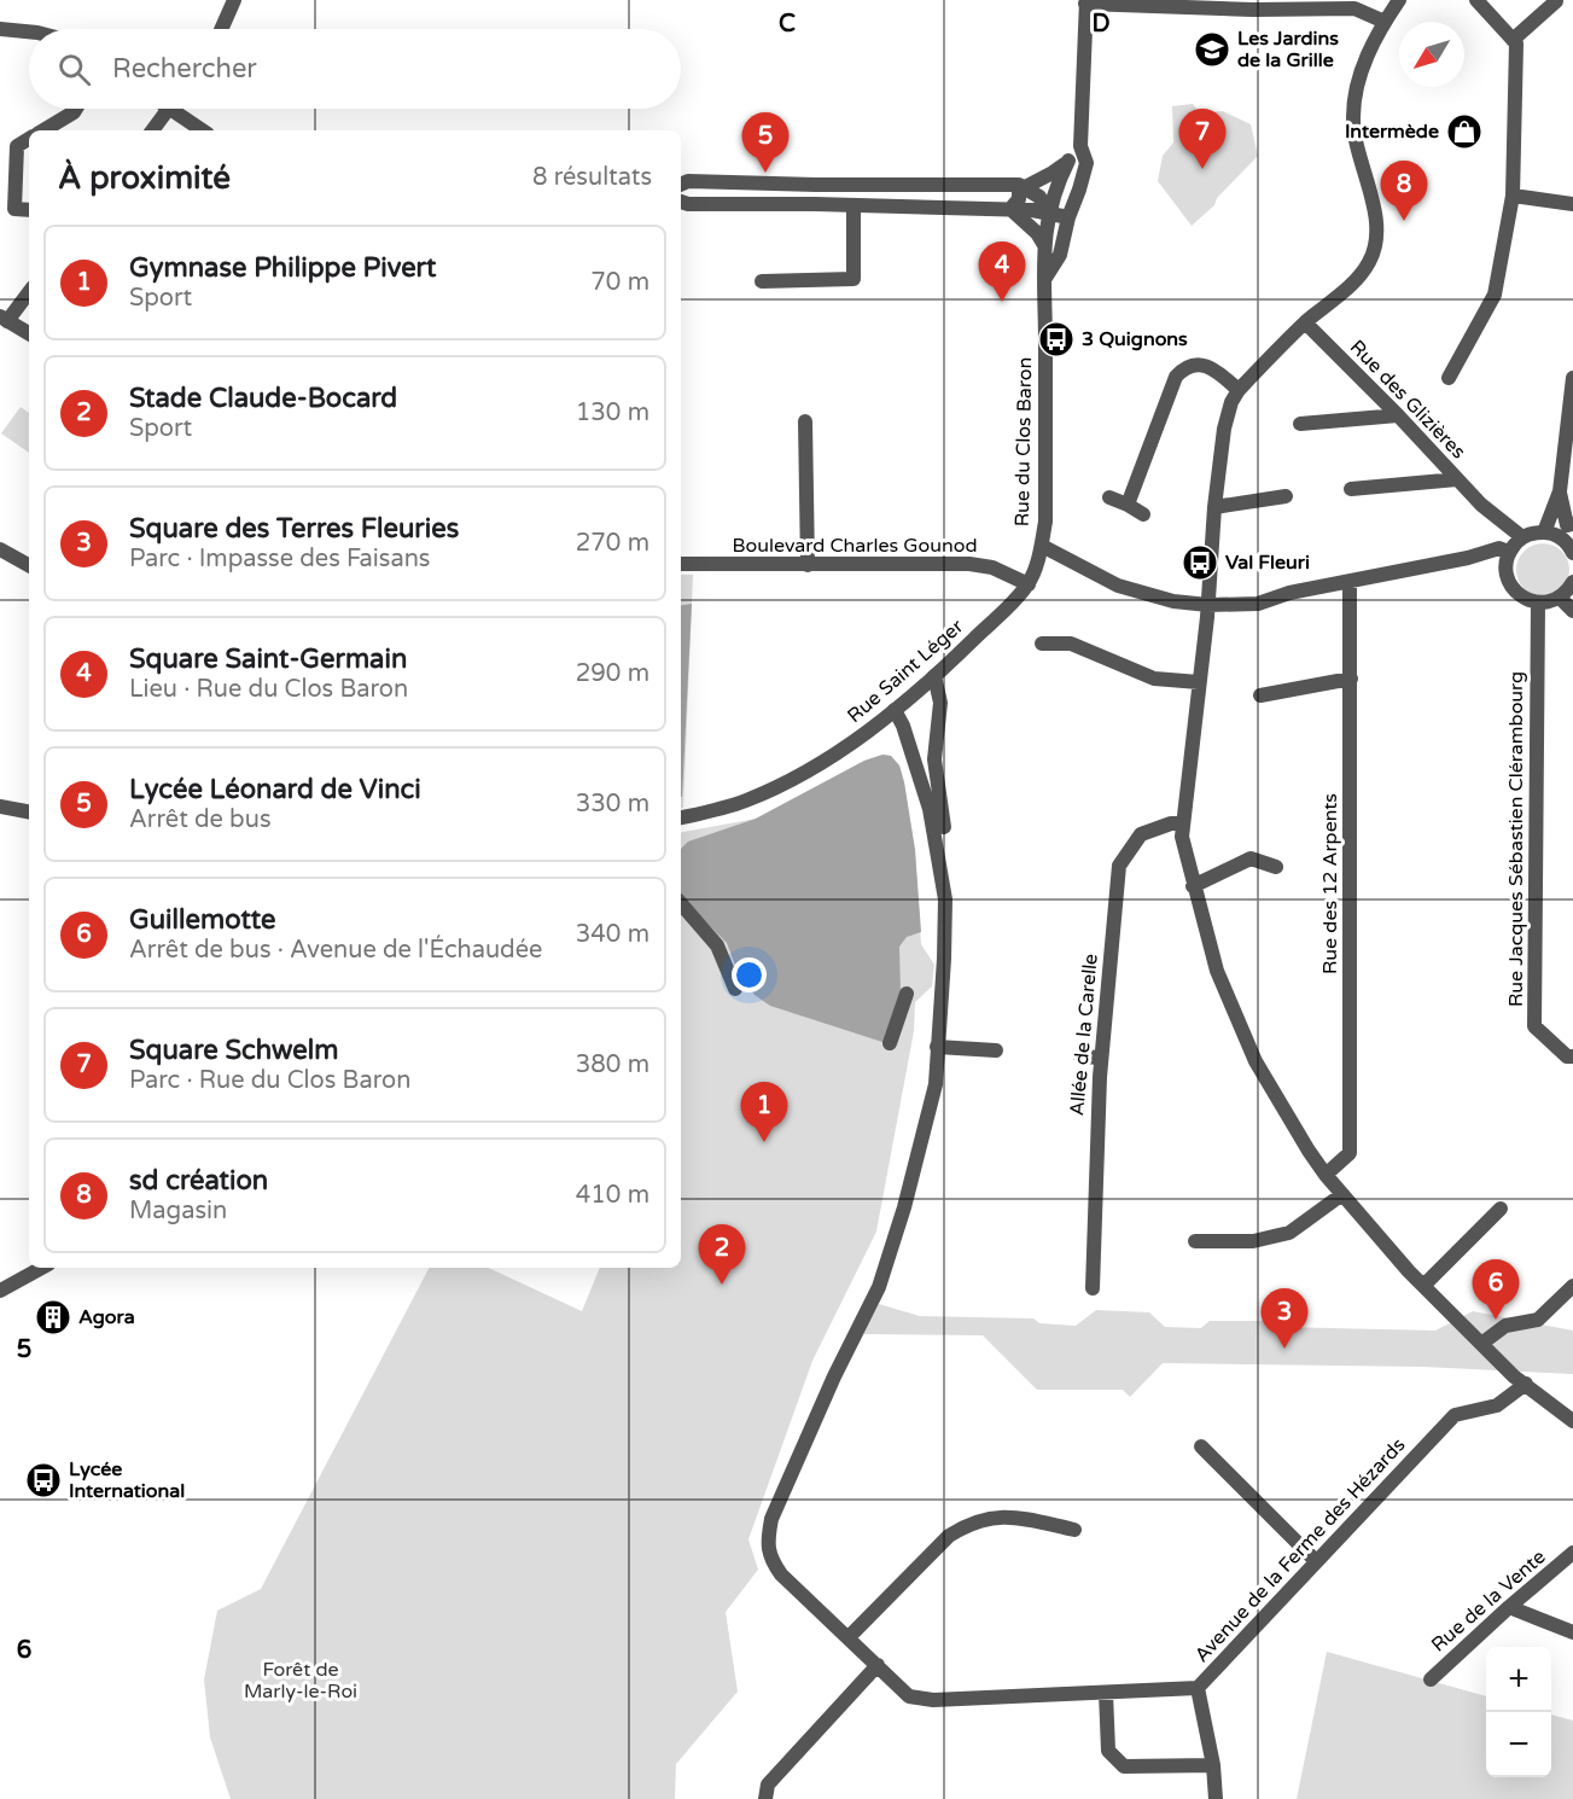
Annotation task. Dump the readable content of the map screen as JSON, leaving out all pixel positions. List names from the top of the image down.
{
  "streets": {
    "street": [
      "Rue des Glizières",
      "Rue du Clos Baron",
      "Boulevard Charles Gounod",
      "Rue Saint Léger",
      "Rue Jacques Sébastien Clérambourg",
      "Rue des 12 Arpents",
      "Allée de la Carelle",
      "Avenue de la Ferme des Hézards",
      "Rue de la Vente"
    ]
  },
  "crossings": [
    ["Rue du Clos Baron", "Boulevard Charles Gounod"],
    ["Rue du Clos Baron", "Rue Saint Léger"],
    ["Boulevard Charles Gounod", "Rue Saint Léger"],
    ["Rue Saint Léger", "Avenue de la Ferme des Hézards"]
  ],
  "parks": ["Forêt de Marly-le-Roi"],
  "places": {
    "school or university": ["Les Jardins de la Grille"],
    "shop": ["Intermède"],
    "bus stop": ["3 Quignons", "Val Fleuri", "Lycée International"],
    "building": ["Agora"]
  },
  "north": "bottom left",
  "page": {
    "search": "Rechercher",
    "pins": [
      "7",
      "5",
      "8",
      "4",
      "1",
      "2",
      "6",
      "3"
    ],
    "heading": ["À proximité", "8 résultats"],
    "list": [
      {
        "mark": "1",
        "name": "Gymnase Philippe Pivert",
        "note": "Sport",
        "value": "70 m"
      },
      {
        "mark": "2",
        "name": "Stade Claude-Bocard",
        "note": "Sport",
        "value": "130 m"
      },
      {
        "mark": "3",
        "name": "Square des Terres Fleuries",
        "note": "Parc · Impasse des Faisans",
        "value": "270 m"
      },
      {
        "mark": "4",
        "name": "Square Saint-Germain",
        "note": "Lieu · Rue du Clos Baron",
        "value": "290 m"
      },
      {
        "mark": "5",
        "name": "Lycée Léonard de Vinci",
        "note": "Arrêt de bus",
        "value": "330 m"
      },
      {
        "mark": "6",
        "name": "Guillemotte",
        "note": "Arrêt de bus · Avenue de l'Échaudée",
        "value": "340 m"
      },
      {
        "mark": "7",
        "name": "Square Schwelm",
        "note": "Parc · Rue du Clos Baron",
        "value": "380 m"
      },
      {
        "mark": "8",
        "name": "sd création",
        "note": "Magasin",
        "value": "410 m"
      }
    ],
    "map_buttons": ["+", "−"]
  },
  "grid": {
    "columns": ["C", "D"],
    "rows": ["5", "6"]
  }
}
